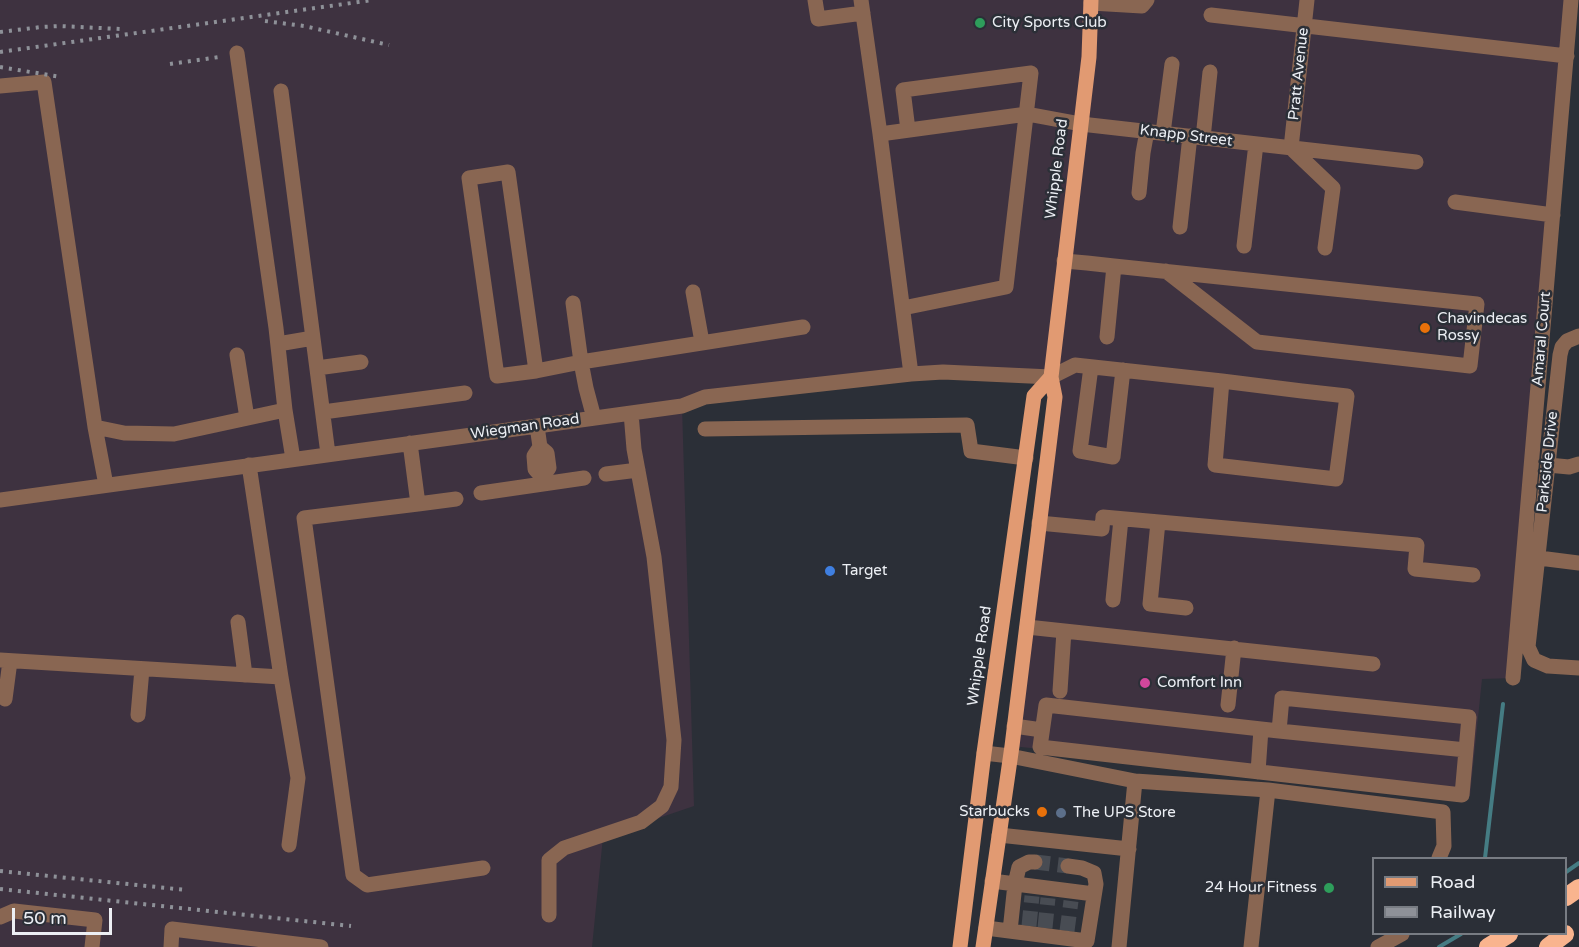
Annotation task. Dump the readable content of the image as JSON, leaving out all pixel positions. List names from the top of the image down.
{
  "streets": {
    "main road": ["Whipple Road"],
    "street": [
      "Pratt Avenue",
      "Knapp Street",
      "Amaral Court",
      "Wiegman Road",
      "Parkside Drive"
    ]
  },
  "crossings": [
    ["Pratt Avenue", "Knapp Street"],
    ["Knapp Street", "Whipple Road"],
    ["Whipple Road", "Wiegman Road"]
  ],
  "places": [
    "City Sports Club",
    "Chavindecas Rossy",
    "Target",
    "Comfort Inn",
    "Starbucks",
    "The UPS Store",
    "24 Hour Fitness"
  ],
  "legend": ["Road", "Railway"],
  "scale_bar": "50 m"
}
